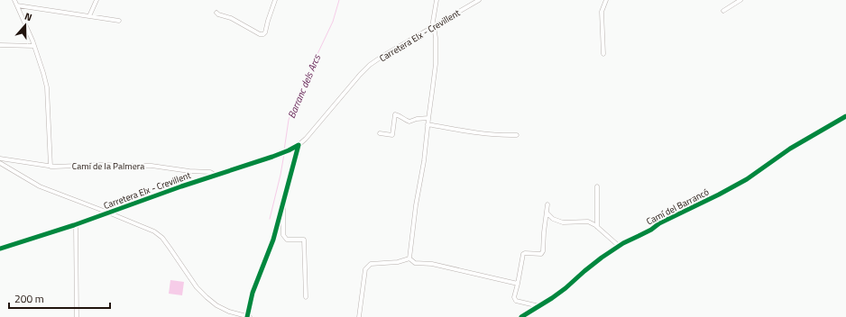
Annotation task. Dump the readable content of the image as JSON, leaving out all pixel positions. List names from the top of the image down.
{
  "streets": {
    "street": ["Carretera Elx - Crevillent", "Camí de la Palmera", "Camí del Barrancó"]
  },
  "crossings": [
    ["Carretera Elx - Crevillent", "Camí de la Palmera"]
  ],
  "water": ["Barranc dels Arcs"],
  "scale_bar": "200 m",
  "north": "top"
}
